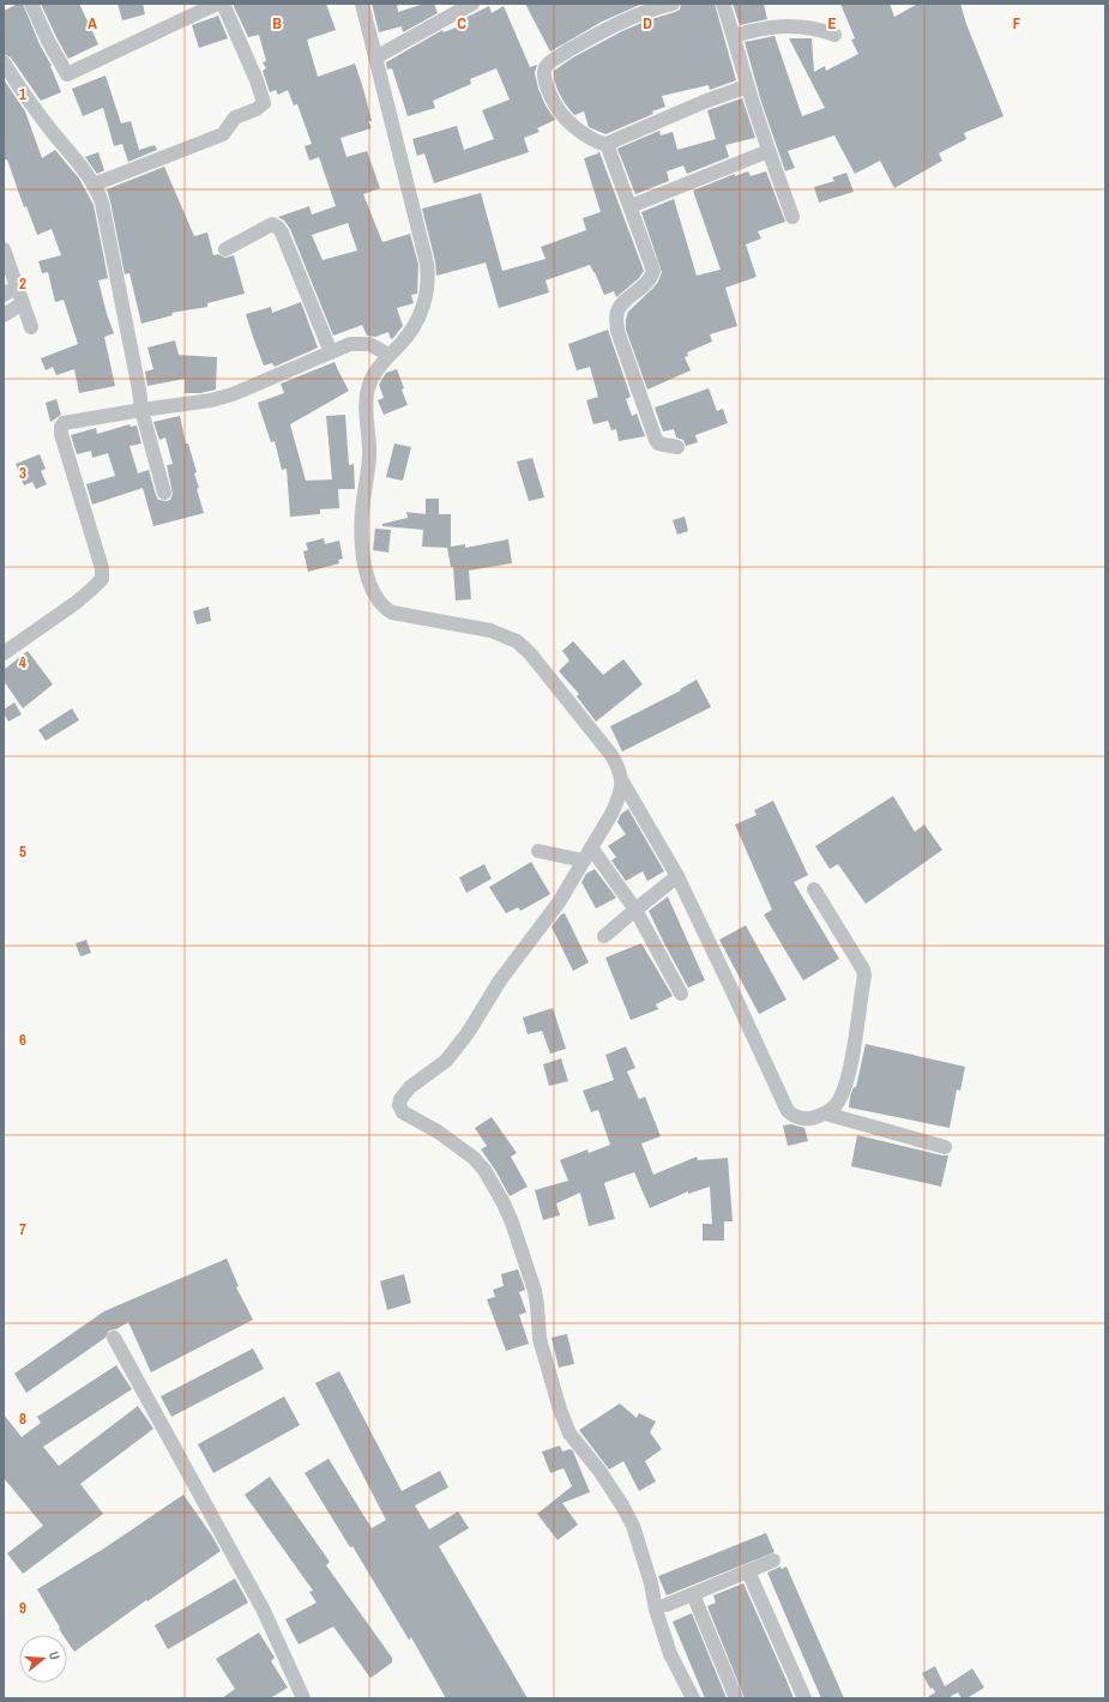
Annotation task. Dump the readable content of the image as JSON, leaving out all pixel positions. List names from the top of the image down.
{
  "north": "right",
  "grid": {
    "columns": [
      "A",
      "B",
      "C",
      "D",
      "E",
      "F"
    ],
    "rows": [
      "1",
      "2",
      "3",
      "4",
      "5",
      "6",
      "7",
      "8",
      "9"
    ]
  }
}
